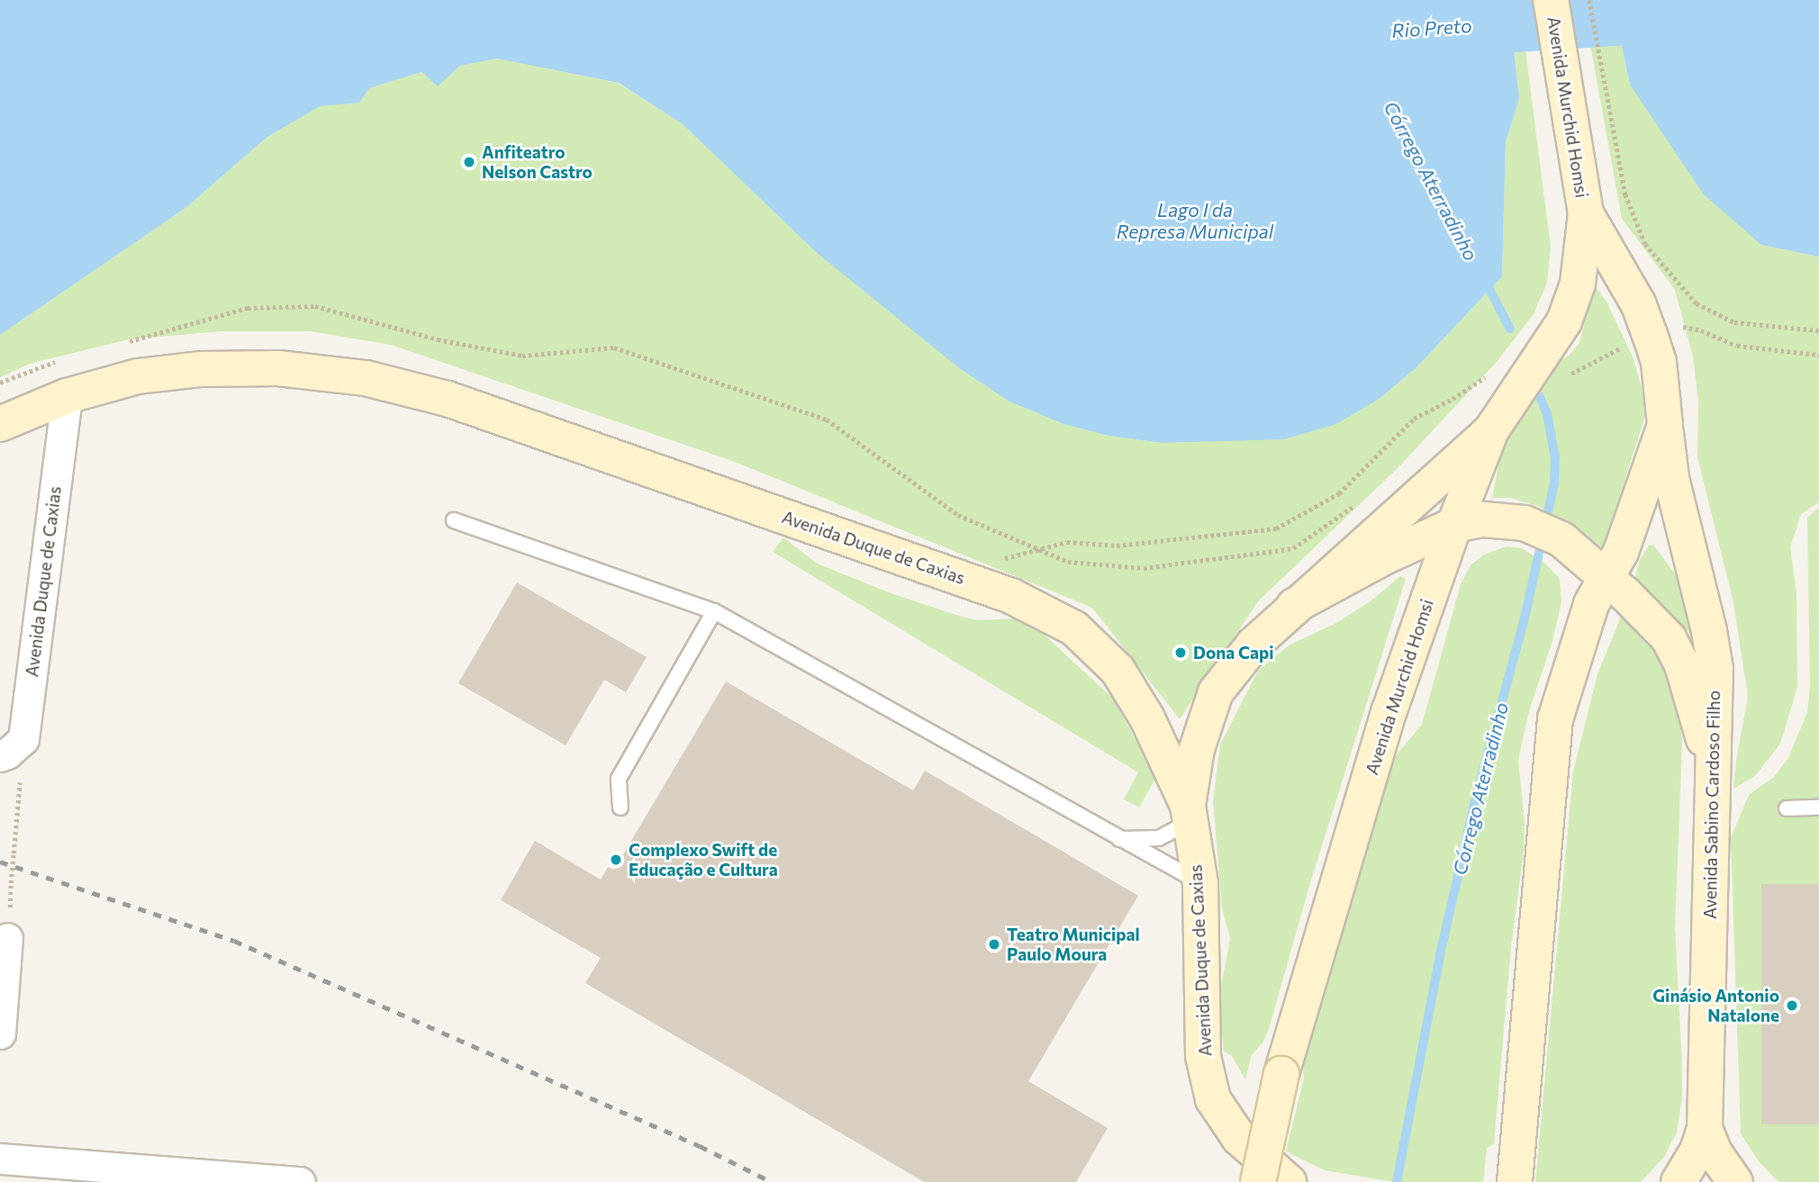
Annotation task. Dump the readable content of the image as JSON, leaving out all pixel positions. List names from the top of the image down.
{
  "streets": {
    "main road": ["Avenida Murchid Homsi", "Avenida Duque de Caxias", "Avenida Sabino Cardoso Filho"]
  },
  "crossings": [
    ["Avenida Murchid Homsi", "Avenida Sabino Cardoso Filho"]
  ],
  "water": ["Rio Preto", "Córrego Aterradinho", "Lago I da Represa Municipal"],
  "places": [
    "Anfiteatro Nelson Castro",
    "Dona Capi",
    "Complexo Swift de Educação e Cultura",
    "Teatro Municipal Paulo Moura",
    "Ginásio Antonio Natalone"
  ]
}
